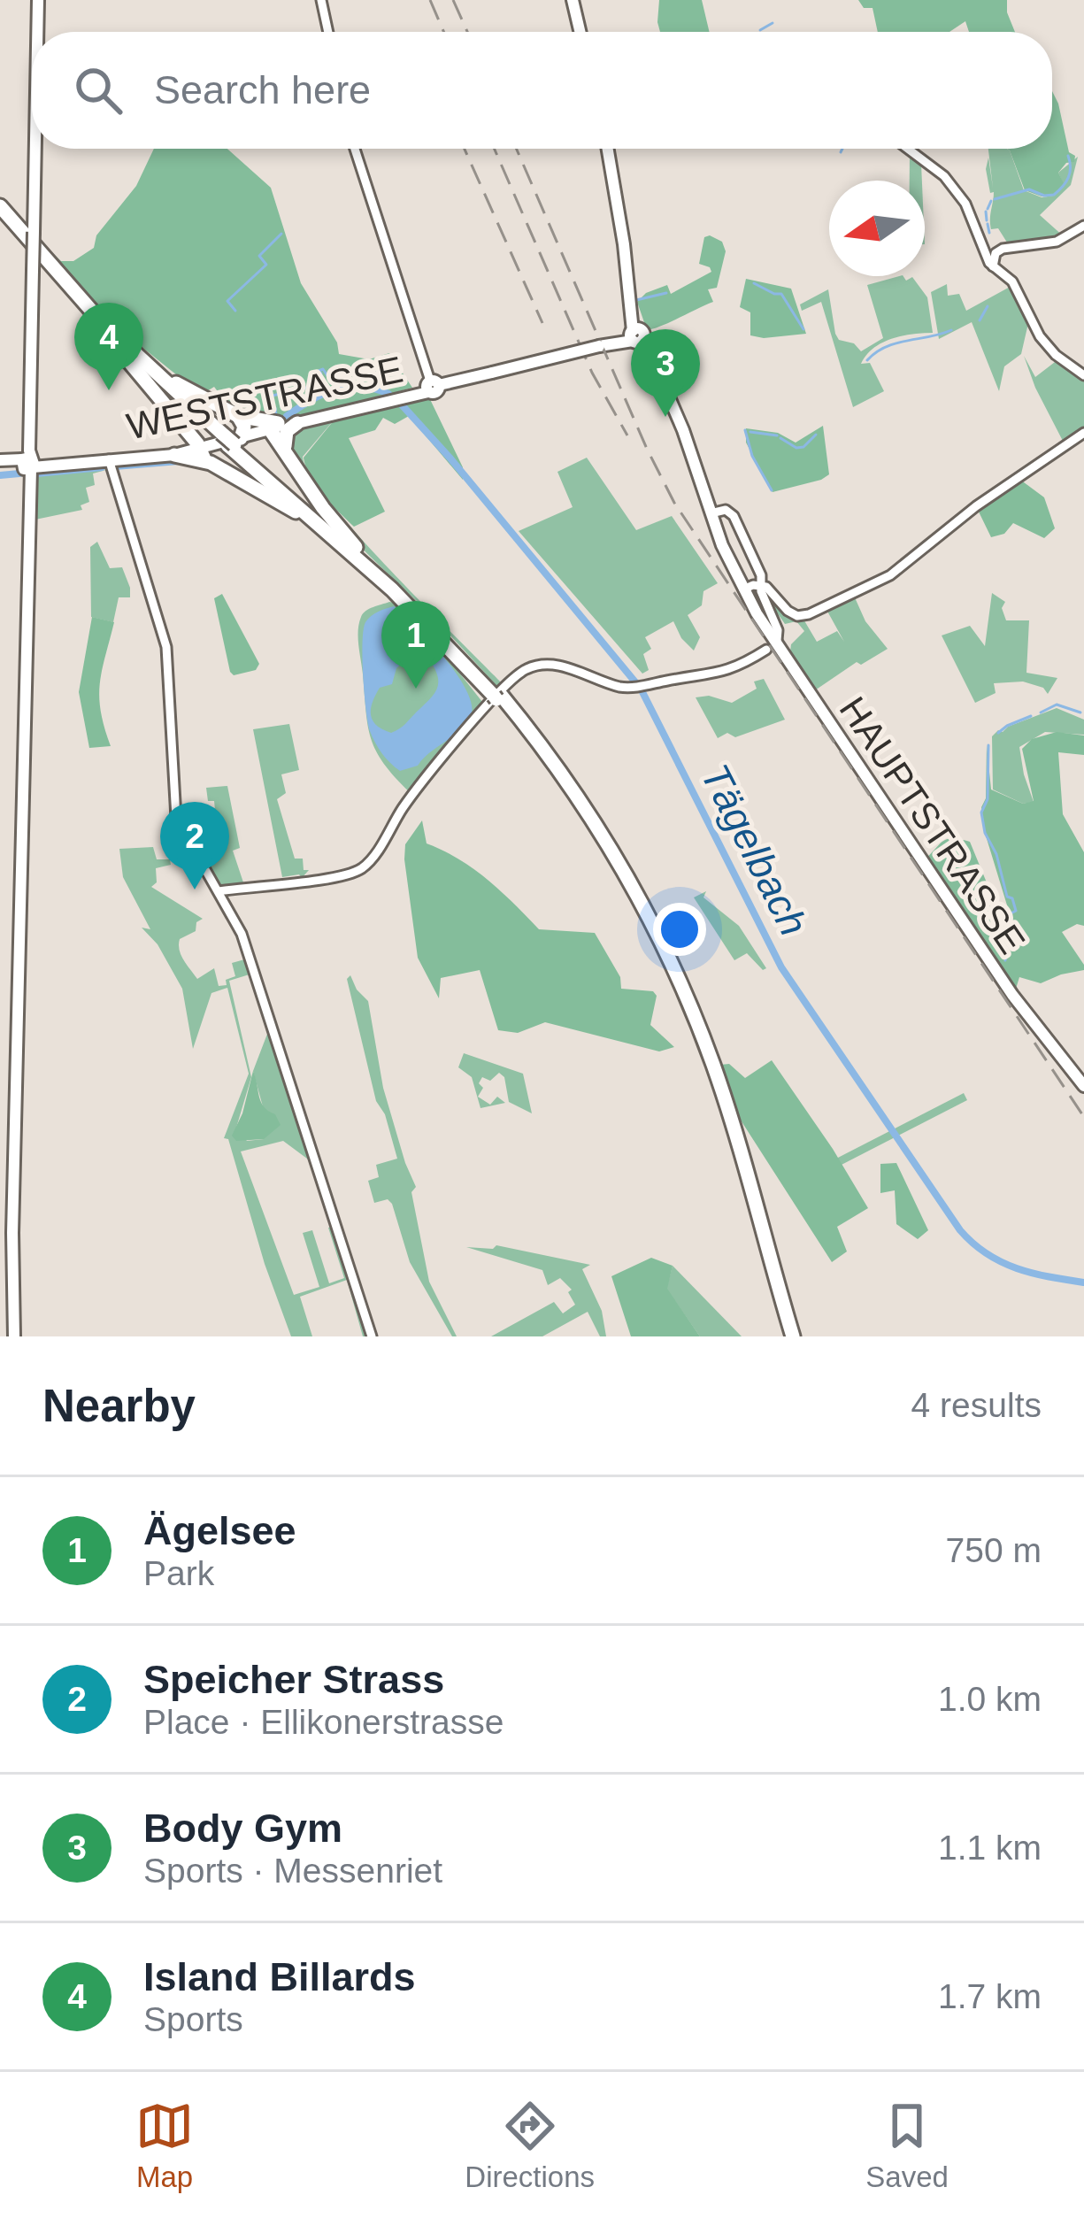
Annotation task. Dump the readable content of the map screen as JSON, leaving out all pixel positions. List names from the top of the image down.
{
  "streets": {
    "main road": ["WESTSTRASSE", "HAUPTSTRASSE"]
  },
  "crossings": [
    ["WESTSTRASSE", "HAUPTSTRASSE"]
  ],
  "water": ["Tägelbach"],
  "north": "left",
  "page": {
    "search": "Search here",
    "pins": [
      "4",
      "3",
      "1",
      "2"
    ],
    "heading": ["Nearby", "4 results"],
    "list": [
      {
        "mark": "1",
        "name": "Ägelsee",
        "note": "Park",
        "value": "750 m"
      },
      {
        "mark": "2",
        "name": "Speicher Strass",
        "note": "Place · Ellikonerstrasse",
        "value": "1.0 km"
      },
      {
        "mark": "3",
        "name": "Body Gym",
        "note": "Sports · Messenriet",
        "value": "1.1 km"
      },
      {
        "mark": "4",
        "name": "Island Billards",
        "note": "Sports",
        "value": "1.7 km"
      }
    ],
    "nav": ["Map", "Directions", "Saved"]
  }
}
